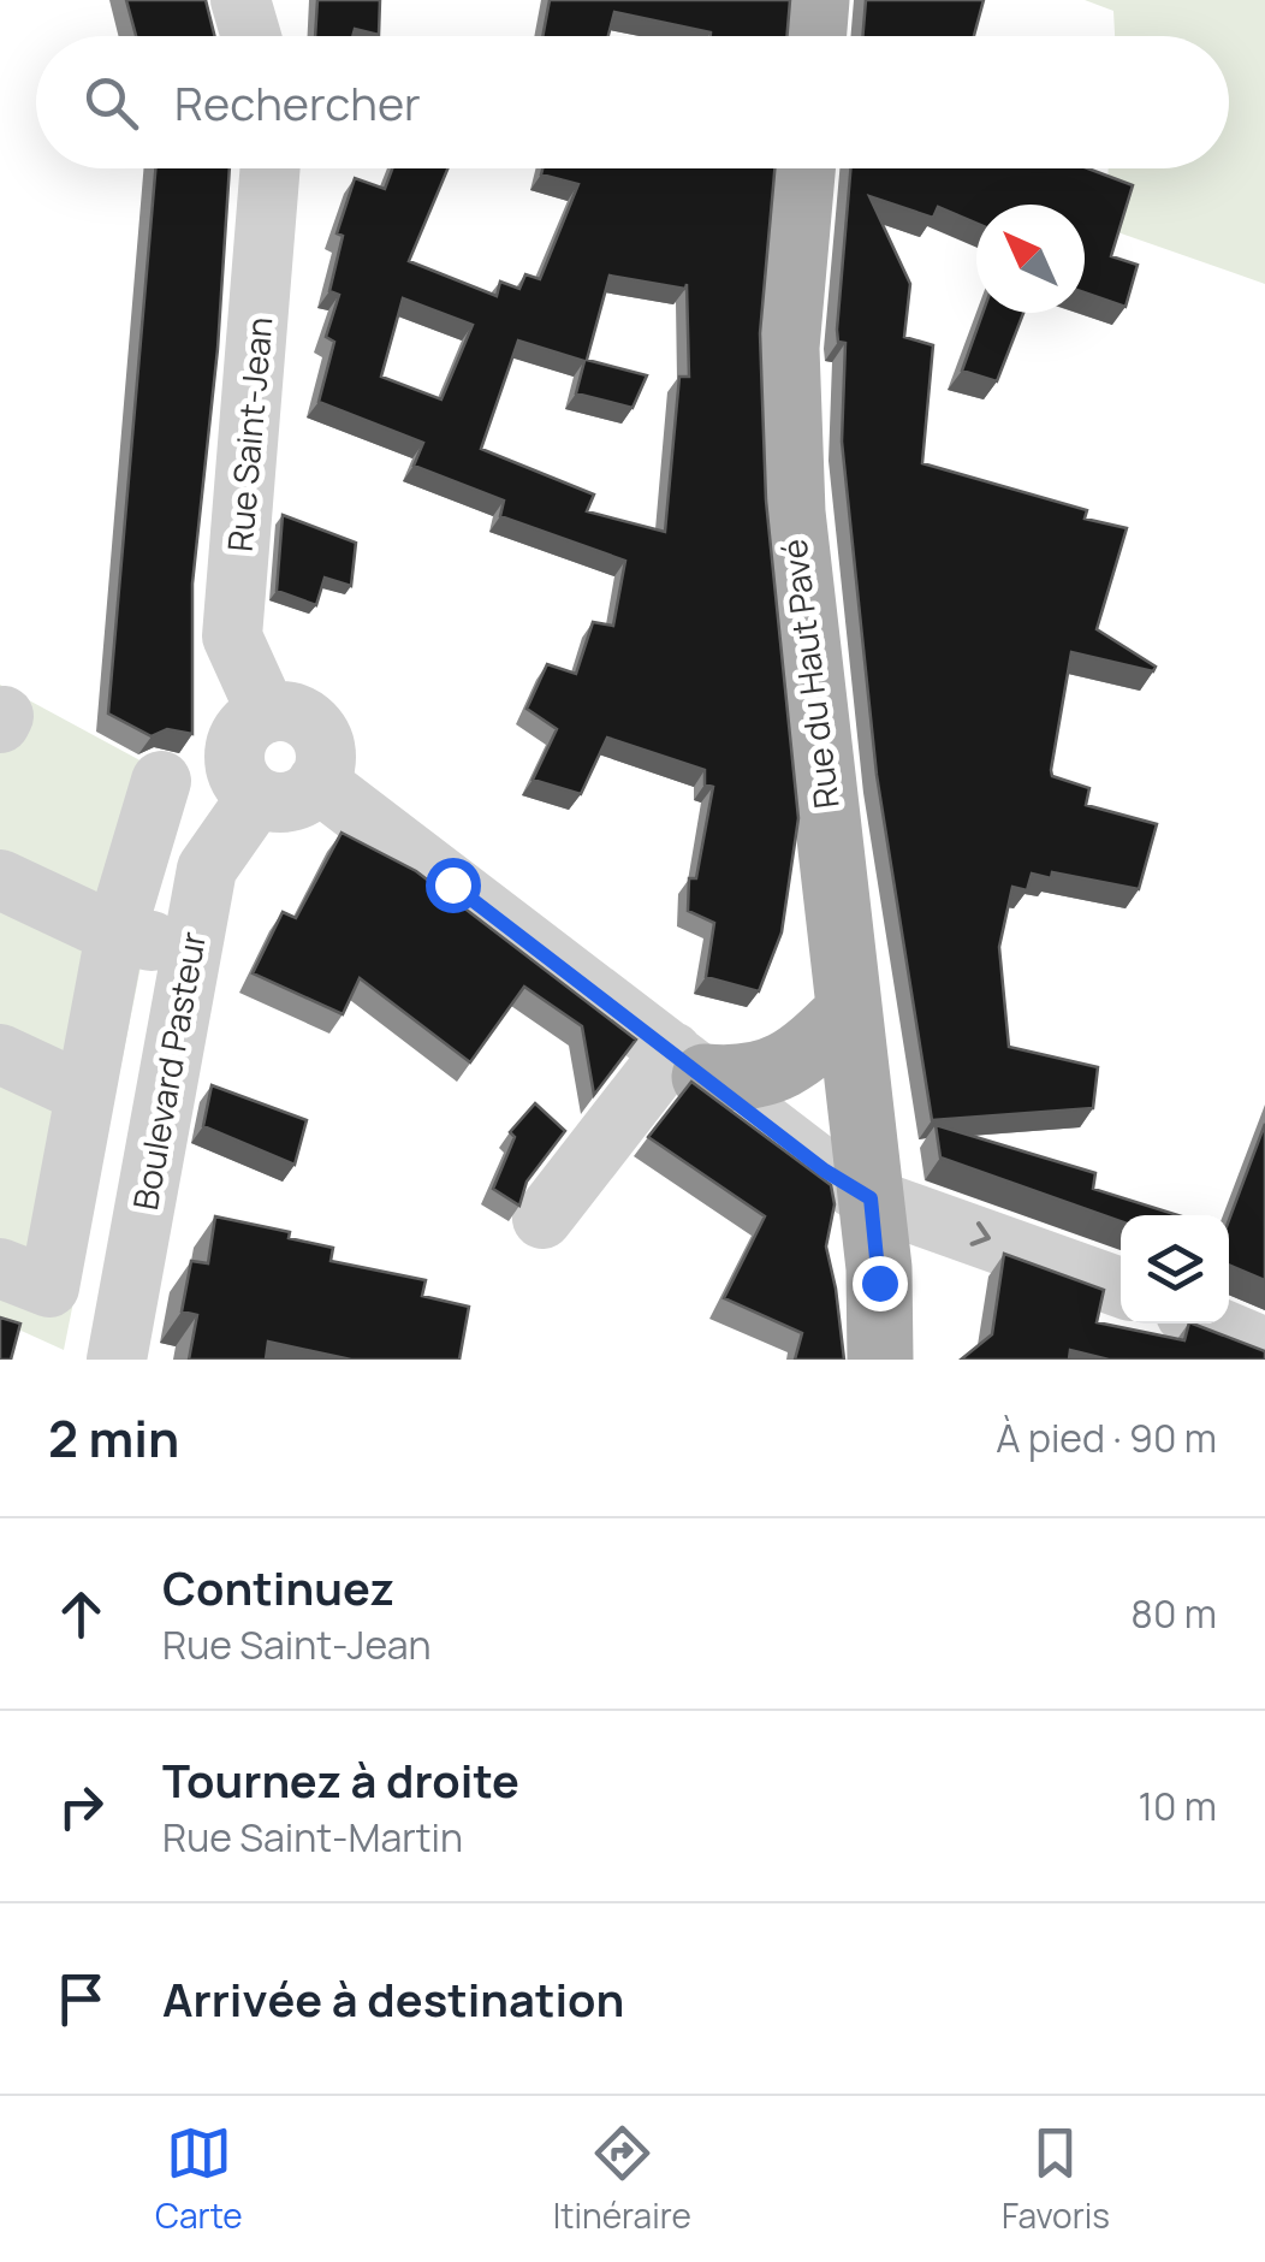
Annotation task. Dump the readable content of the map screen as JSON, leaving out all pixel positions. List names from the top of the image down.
{
  "streets": {
    "main road": ["Rue du Haut Pavé"],
    "street": ["Rue Saint-Jean", "Boulevard Pasteur"]
  },
  "crossings": [
    ["Rue Saint-Jean", "Boulevard Pasteur"]
  ],
  "north": "top left",
  "page": {
    "search": "Rechercher",
    "heading": ["2 min", "À pied · 90 m"],
    "list": [
      ["Continuez", "Rue Saint-Jean", "80 m"],
      ["Tournez à droite", "Rue Saint-Martin", "10 m"],
      "Arrivée à destination"
    ],
    "nav": ["Carte", "Itinéraire", "Favoris"]
  }
}
